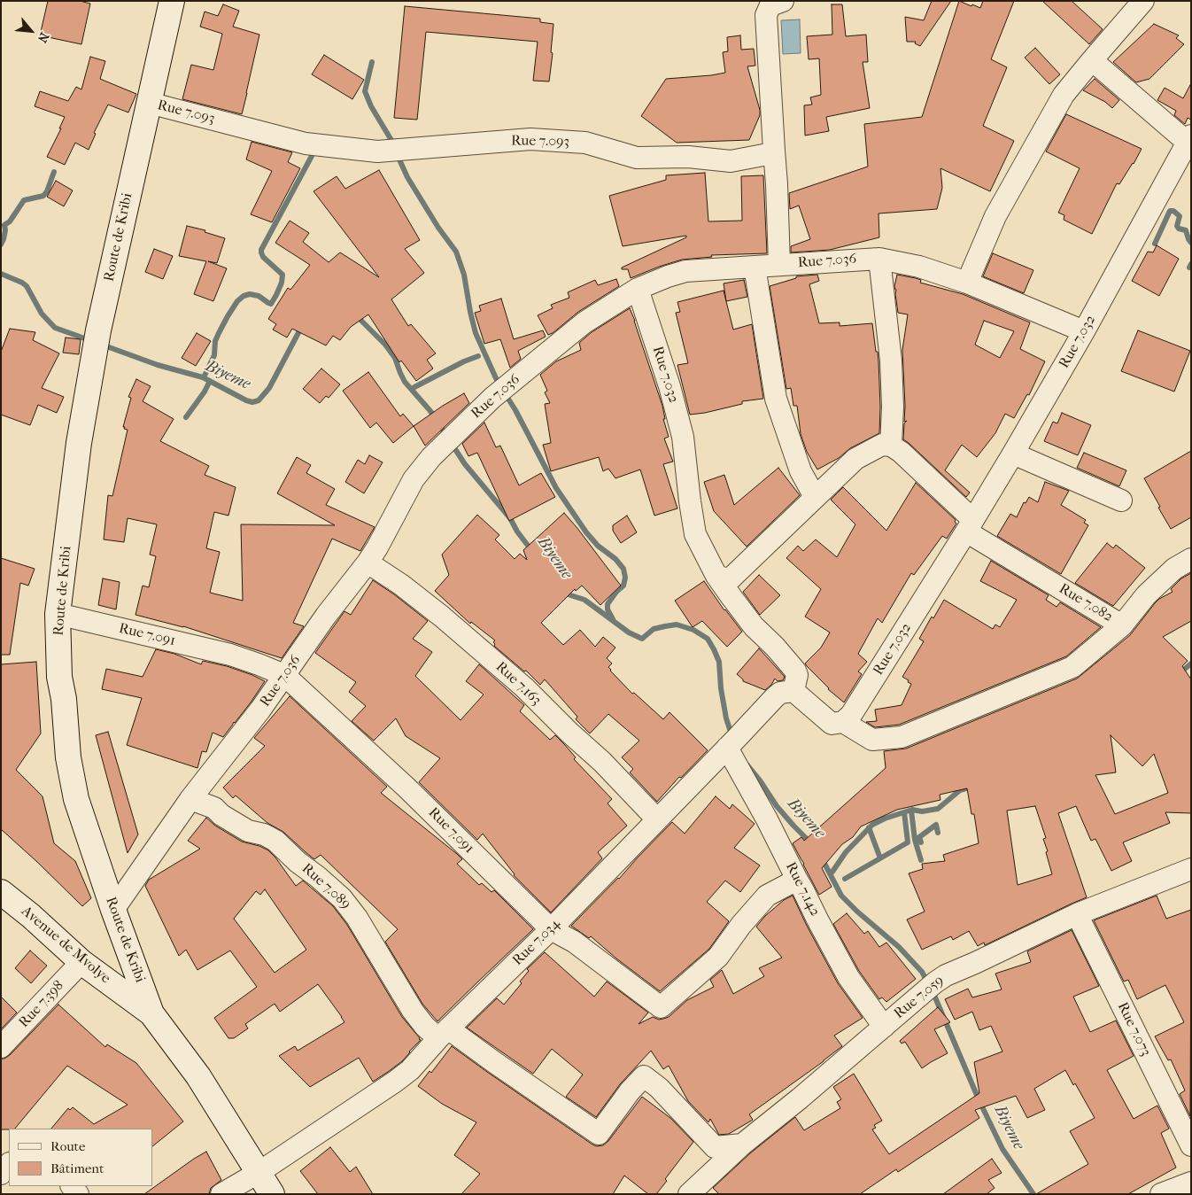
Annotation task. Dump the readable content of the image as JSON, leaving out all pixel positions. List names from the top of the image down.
{
  "streets": {
    "main road": ["Route de Kribi", "Avenue de Mvolye"],
    "street": [
      "Rue 7.093",
      "Rue 7.036",
      "Rue 7.032",
      "Rue 7.082",
      "Rue 7.091",
      "Rue 7.163",
      "Rue 7.089",
      "Rue 7.142",
      "Rue 7.034",
      "Rue 7.059",
      "Rue 7.398",
      "Rue 7.073"
    ]
  },
  "crossings": [
    ["Rue 7.093", "Route de Kribi"],
    ["Route de Kribi", "Rue 7.036"],
    ["Route de Kribi", "Rue 7.091"],
    ["Route de Kribi", "Rue 7.034"],
    ["Route de Kribi", "Avenue de Mvolye"],
    ["Rue 7.036", "Rue 7.032"],
    ["Rue 7.036", "Rue 7.091"],
    ["Rue 7.036", "Rue 7.163"],
    ["Rue 7.036", "Rue 7.089"],
    ["Rue 7.032", "Rue 7.082"],
    ["Rue 7.032", "Rue 7.034"],
    ["Rue 7.091", "Rue 7.142"],
    ["Rue 7.091", "Rue 7.034"],
    ["Rue 7.163", "Rue 7.034"],
    ["Rue 7.089", "Rue 7.034"],
    ["Rue 7.089", "Rue 7.059"],
    ["Rue 7.142", "Rue 7.034"],
    ["Rue 7.142", "Rue 7.059"],
    ["Avenue de Mvolye", "Rue 7.398"],
    ["Rue 7.059", "Rue 7.073"]
  ],
  "water": ["Biyeme"],
  "legend": ["Route", "Bâtiment"],
  "north": "bottom right"
}
